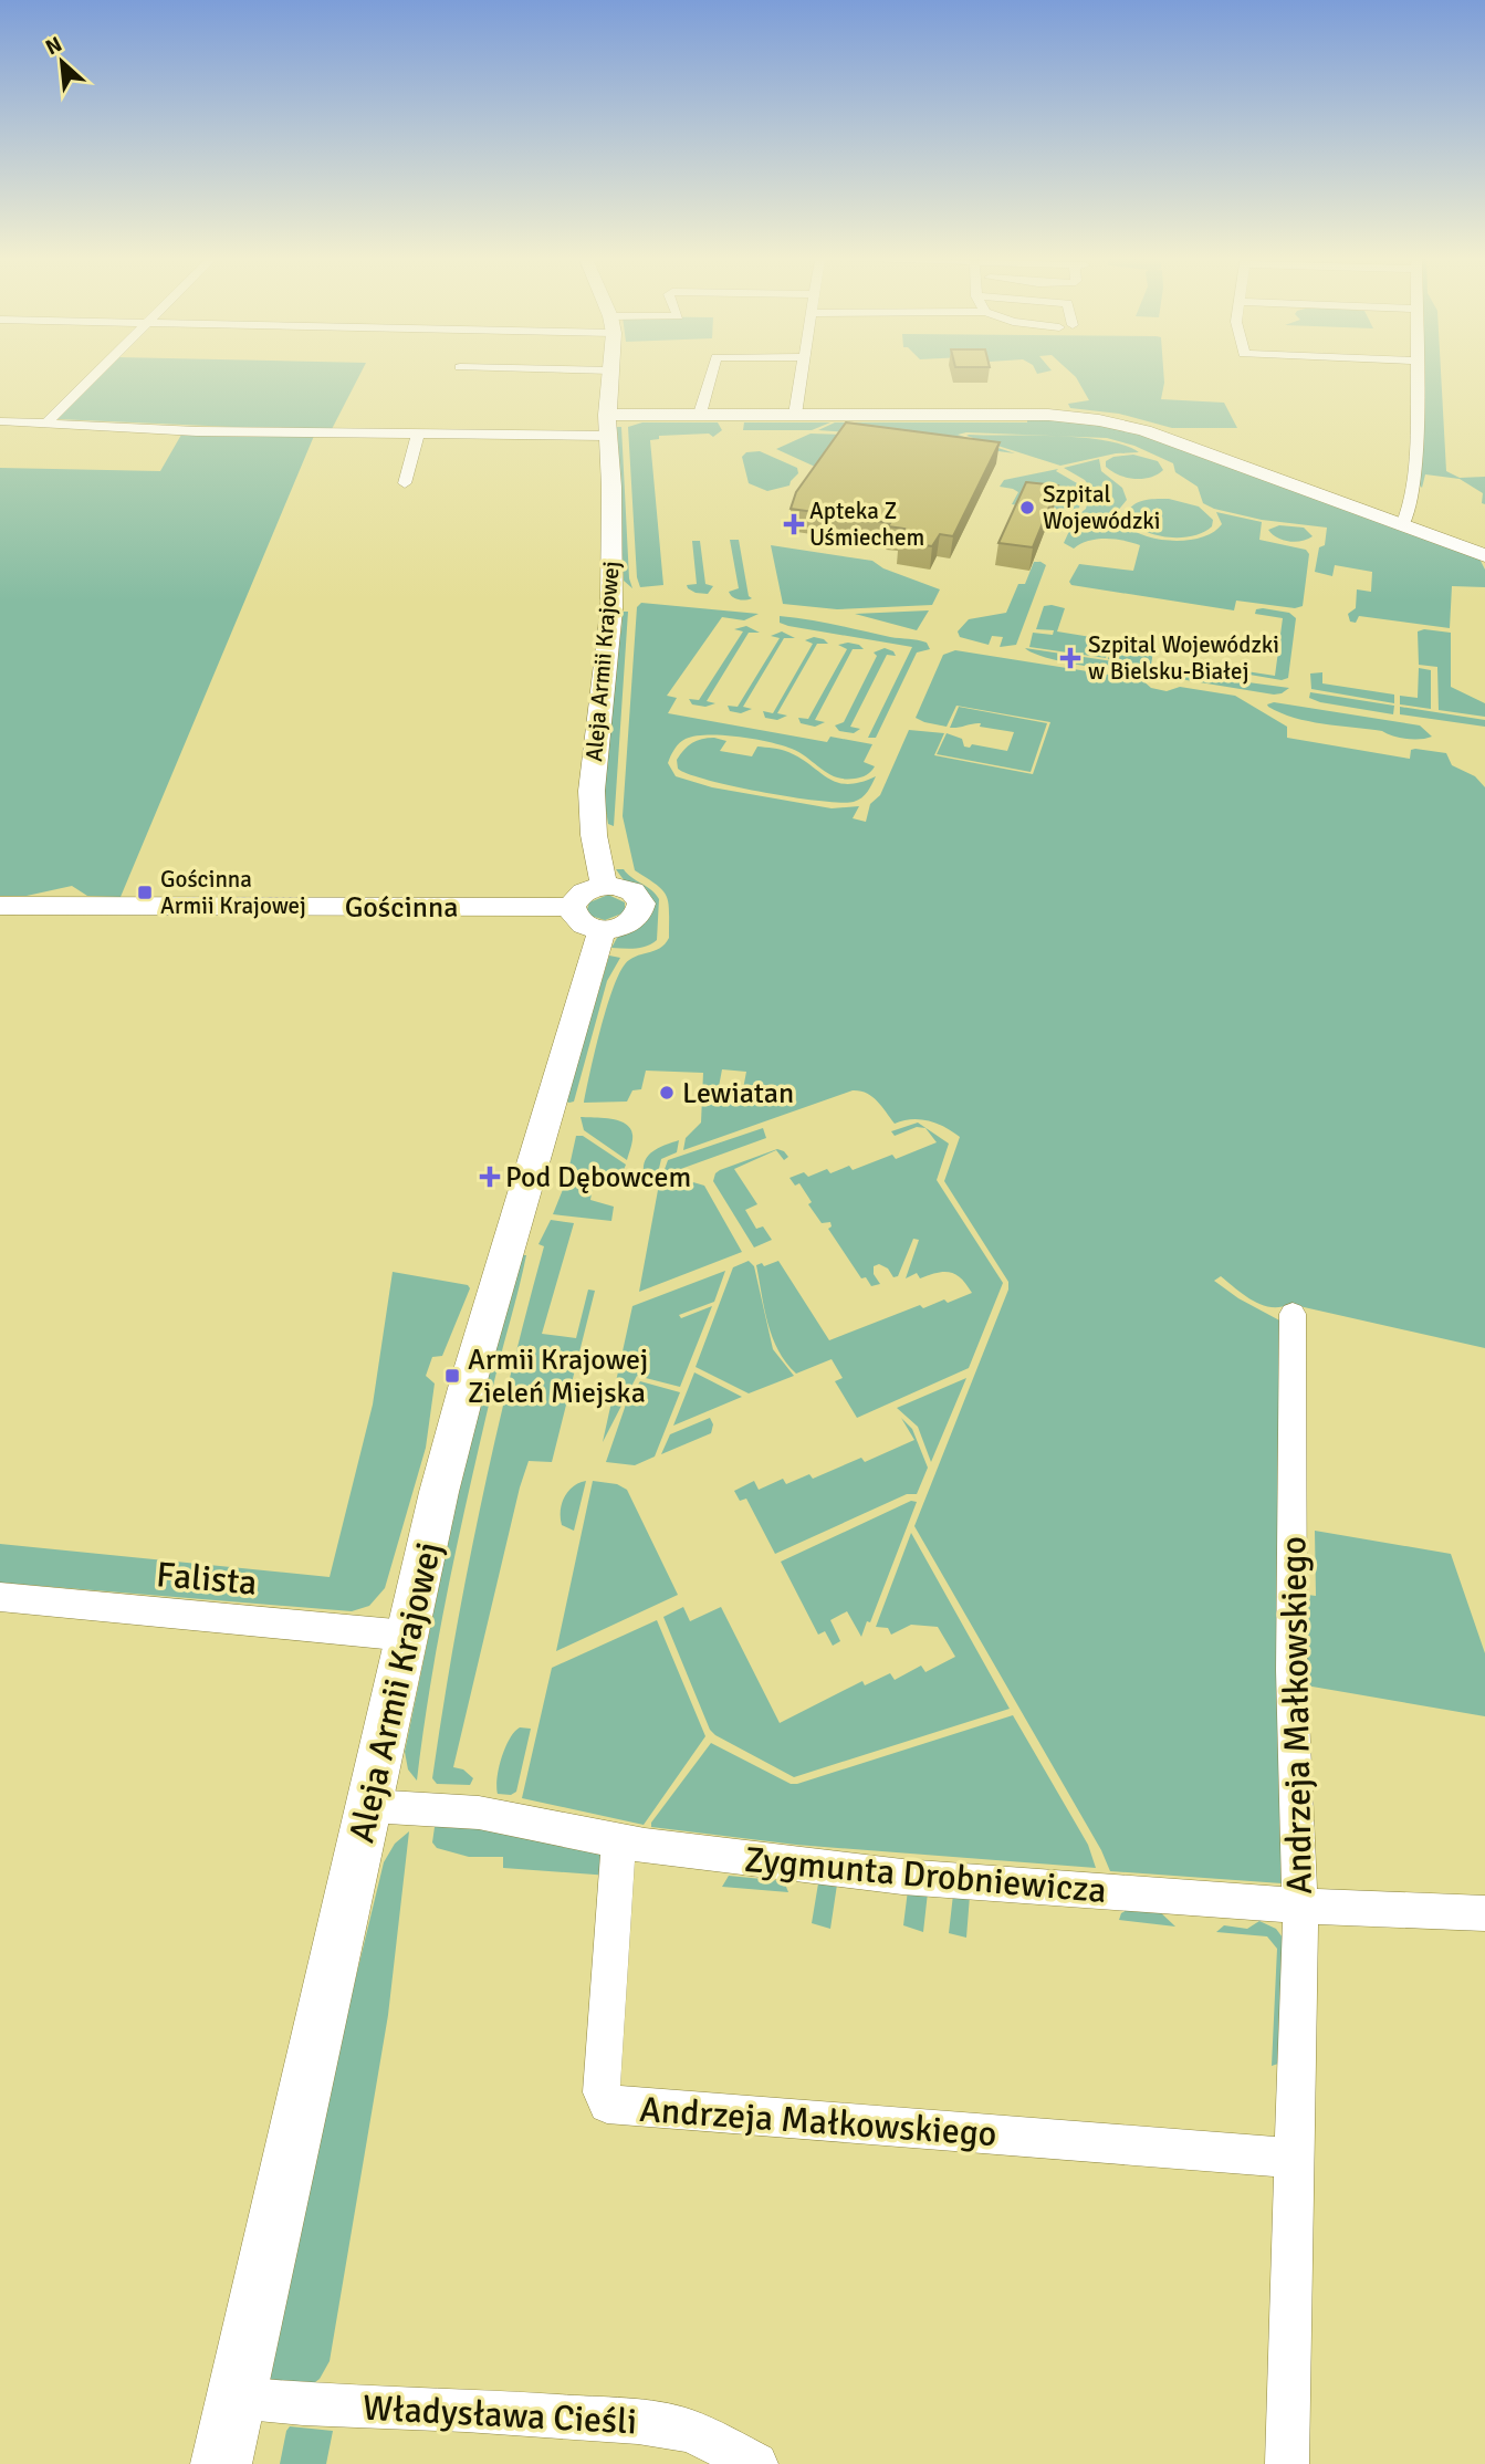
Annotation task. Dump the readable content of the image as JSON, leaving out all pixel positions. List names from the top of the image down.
{
  "streets": {
    "street": [
      "Aleja Armii Krajowej",
      "Gościnna",
      "Falista",
      "Andrzeja Małkowskiego",
      "Zygmunta Drobniewicza",
      "Władysława Cieśli"
    ]
  },
  "crossings": [
    ["Aleja Armii Krajowej", "Gościnna"],
    ["Aleja Armii Krajowej", "Falista"],
    ["Aleja Armii Krajowej", "Zygmunta Drobniewicza"],
    ["Aleja Armii Krajowej", "Władysława Cieśli"],
    ["Andrzeja Małkowskiego", "Zygmunta Drobniewicza"]
  ],
  "places": {
    "other": ["Szpital Wojewódzki", "Lewiatan"],
    "health": ["Apteka Z Uśmiechem", "Szpital Wojewódzki w Bielsku-Białej", "Pod Dębowcem"],
    "transit": ["Gościnna Armii Krajowej", "Armii Krajowej Zieleń Miejska"]
  },
  "north": "top left"
}
